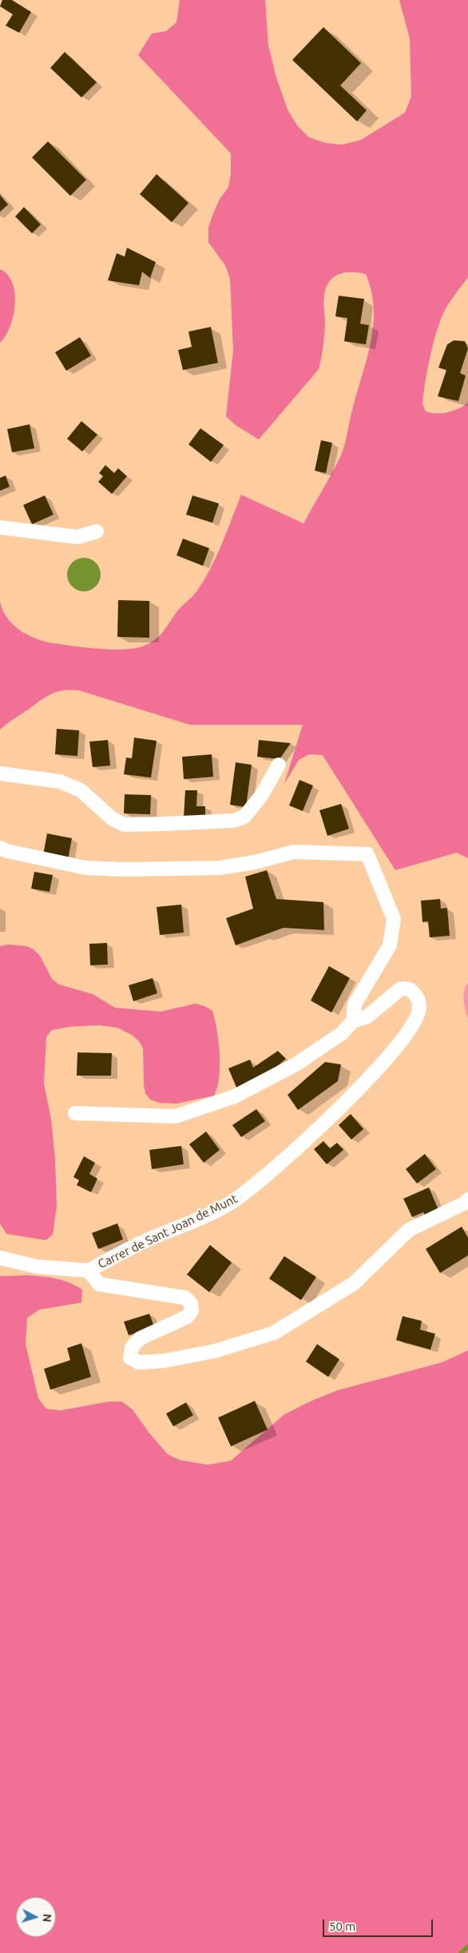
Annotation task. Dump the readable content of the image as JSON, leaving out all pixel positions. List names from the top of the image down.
{
  "streets": {
    "street": ["Carrer de Sant Joan de Munt"]
  },
  "scale_bar": "50 m",
  "north": "right"
}
